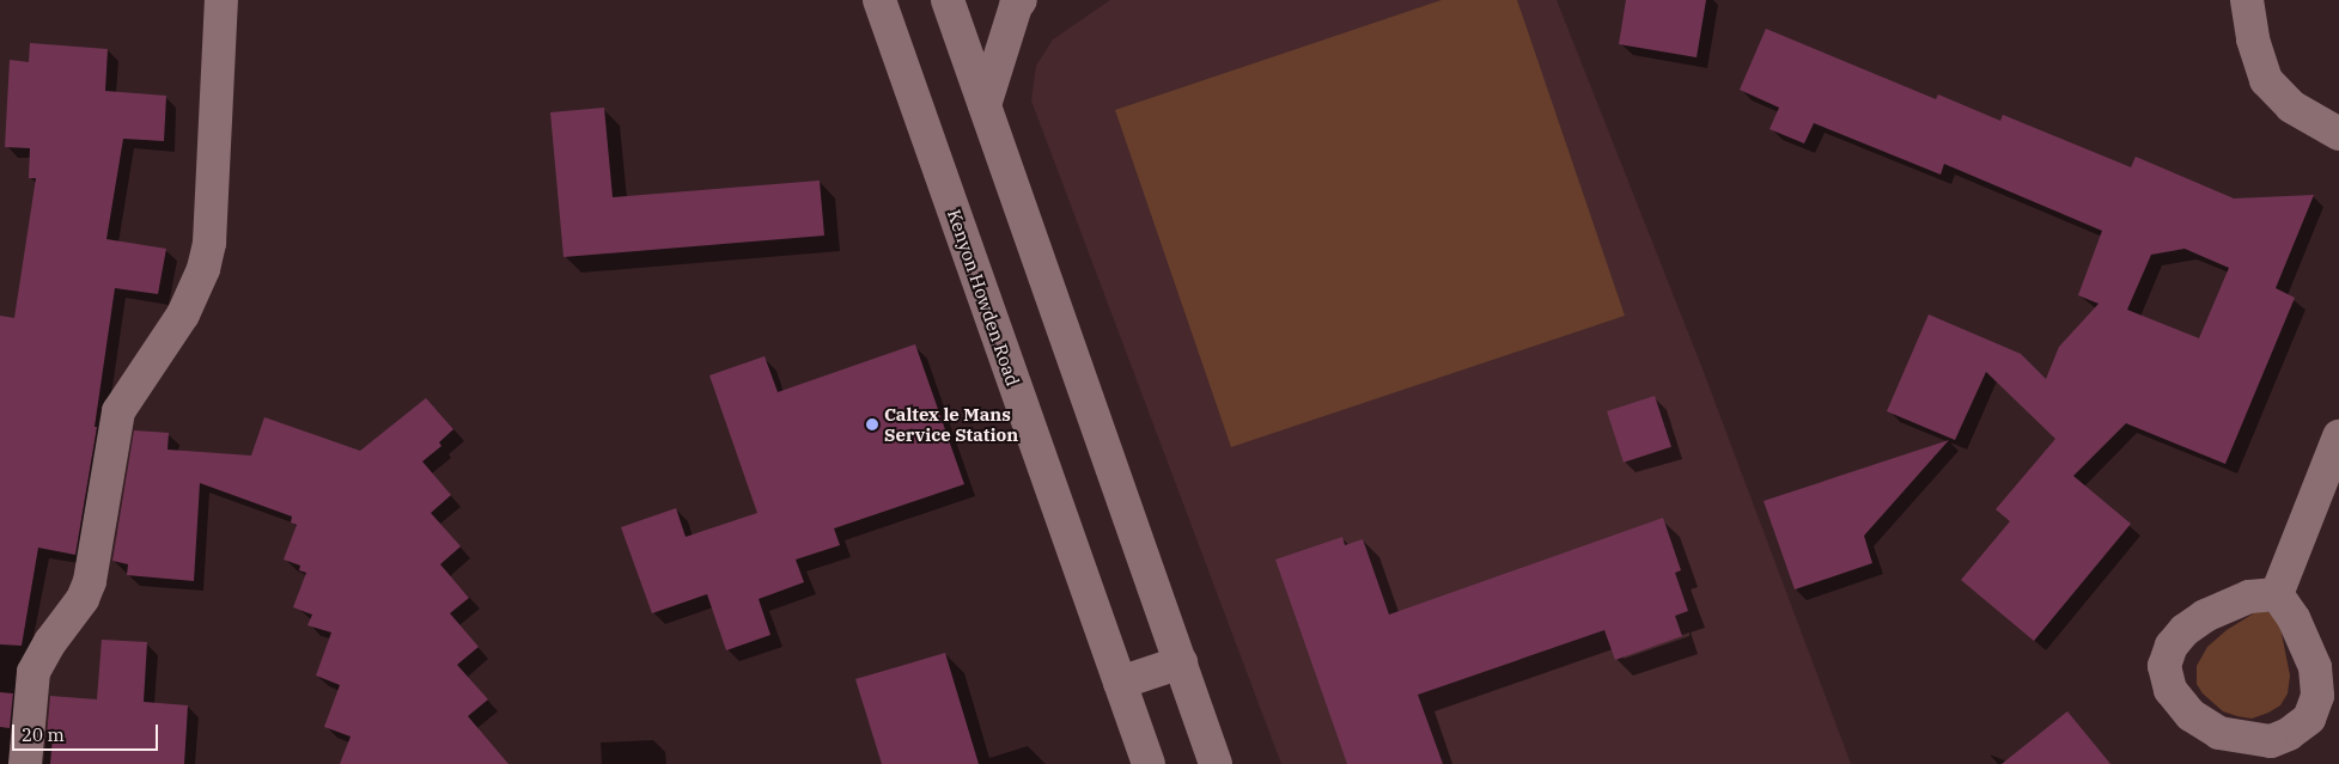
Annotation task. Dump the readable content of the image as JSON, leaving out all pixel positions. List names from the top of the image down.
{
  "streets": {
    "street": ["Kenyon Howden Road"]
  },
  "places": ["Caltex le Mans Service Station"],
  "scale_bar": "20 m"
}
